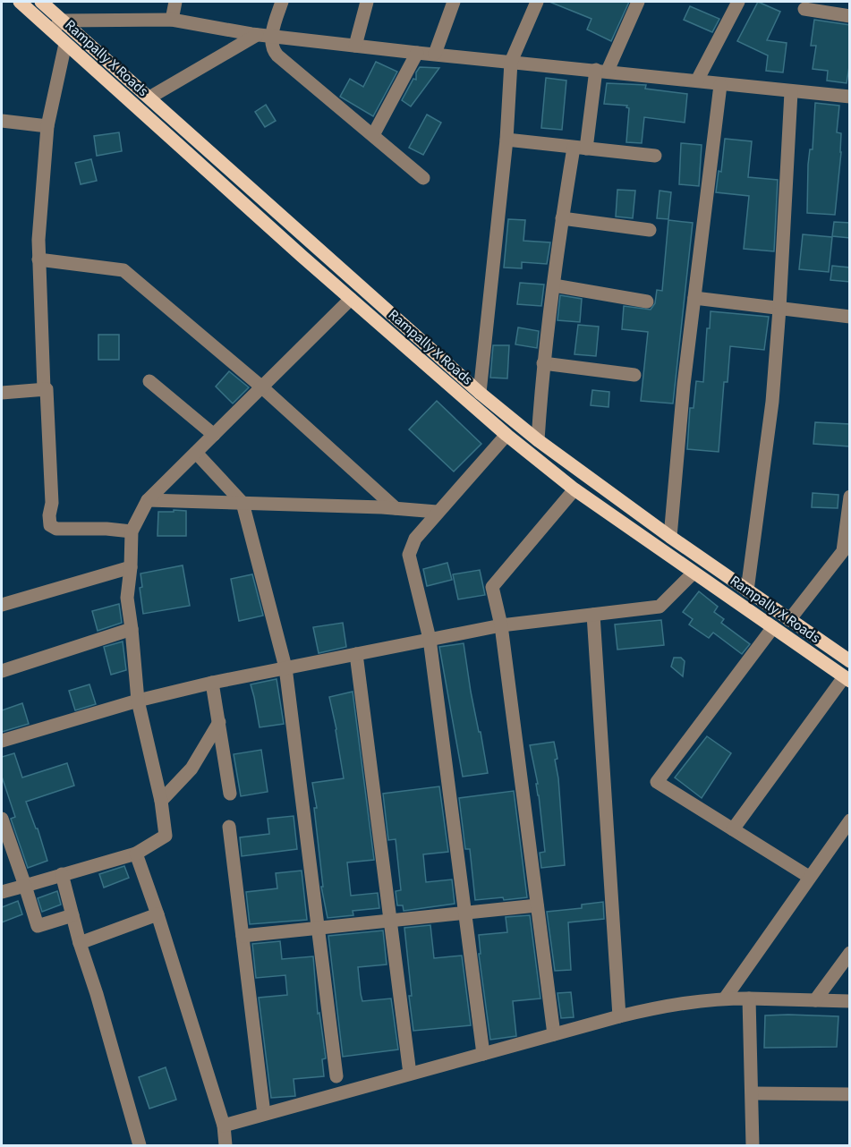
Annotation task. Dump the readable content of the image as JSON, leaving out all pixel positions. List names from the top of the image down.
{
  "streets": {
    "main road": ["Rampally X Roads"]
  }
}
